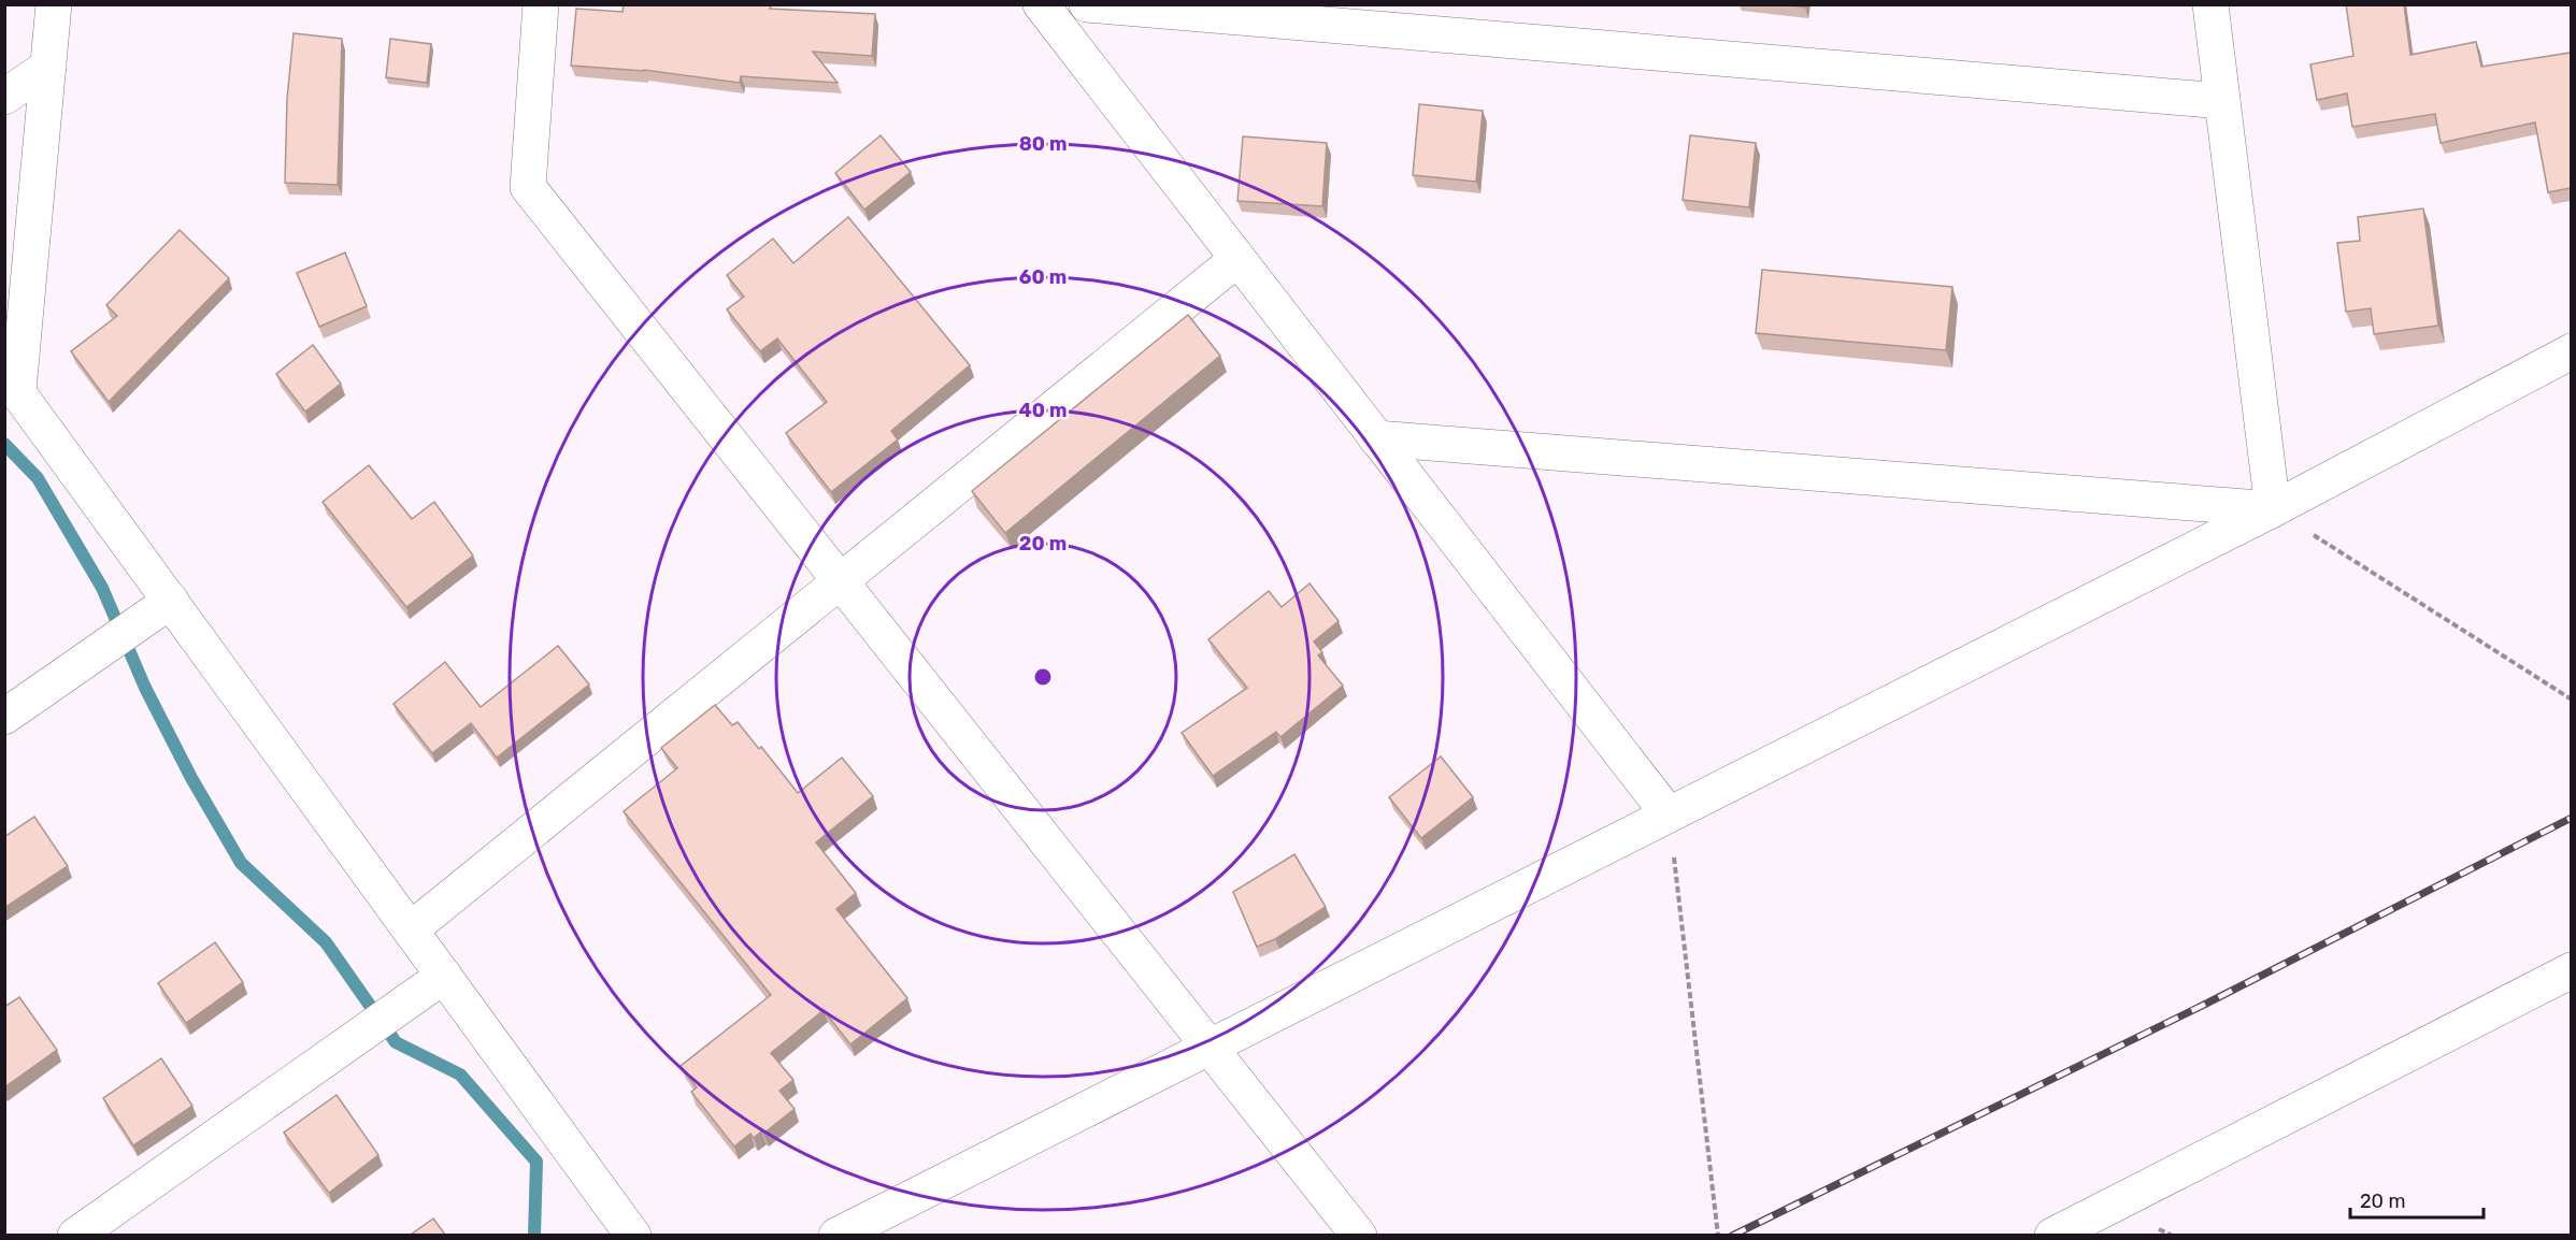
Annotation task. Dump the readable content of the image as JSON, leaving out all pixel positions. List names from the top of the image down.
{
  "scale_bar": "20 m",
  "rings": [
    "80 m",
    "60 m",
    "40 m",
    "20 m"
  ]
}
